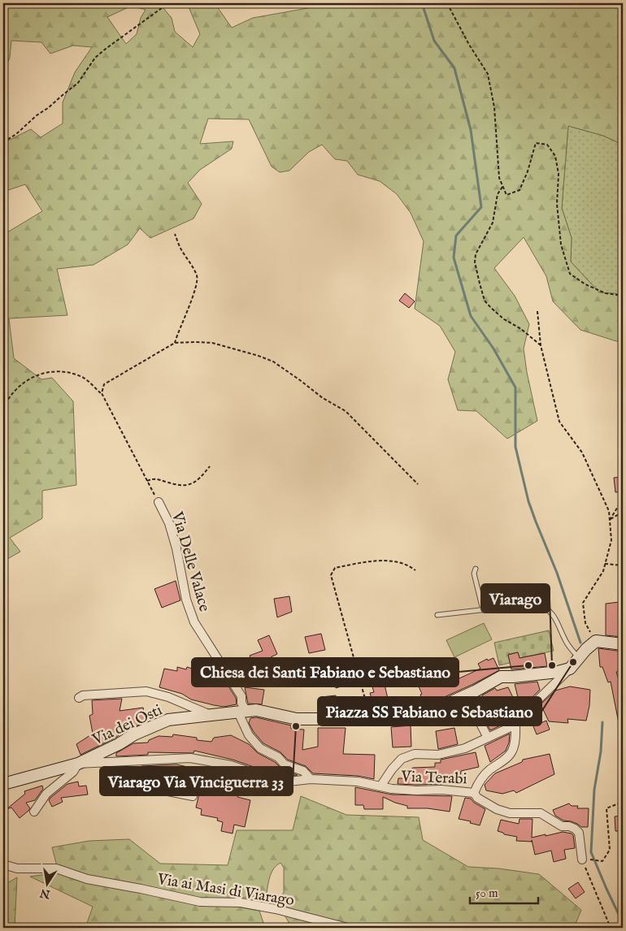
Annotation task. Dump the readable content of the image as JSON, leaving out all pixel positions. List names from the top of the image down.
{
  "streets": {
    "street": [
      "Via Delle Valace",
      "Via dei Osti",
      "Via Terabi",
      "Via ai Masi di Viarago"
    ]
  },
  "crossings": [
    ["Via Delle Valace", "Via dei Osti"],
    ["Via Delle Valace", "Via Terabi"],
    ["Via dei Osti", "Via Terabi"]
  ],
  "places": [
    "Piazza SS Fabiano e Sebastiano",
    "Chiesa dei Santi Fabiano e Sebastiano",
    "Viarago",
    "Viarago Via Vinciguerra 33"
  ],
  "scale_bar": "50 m",
  "north": "bottom"
}
